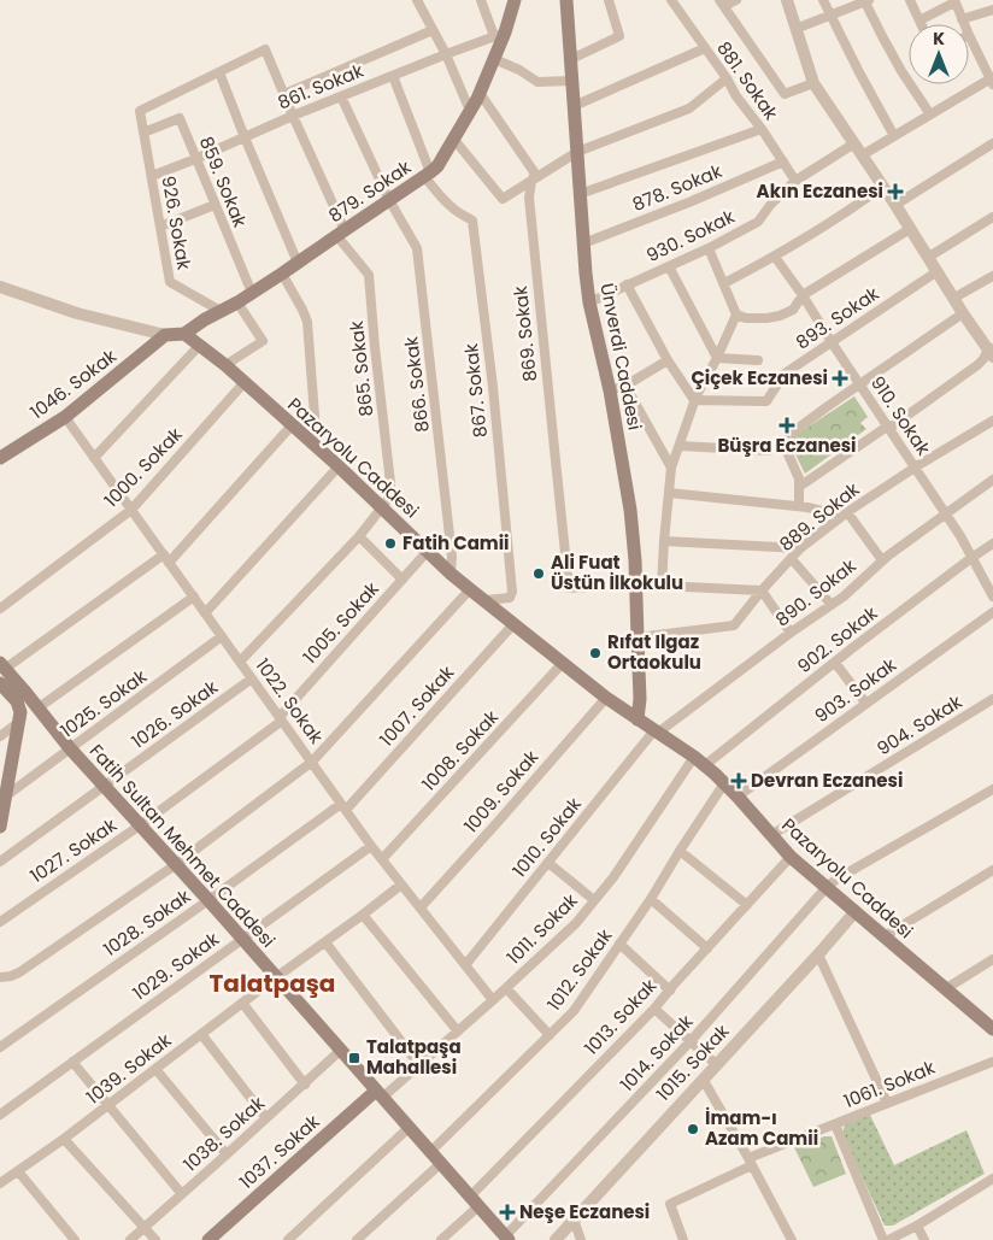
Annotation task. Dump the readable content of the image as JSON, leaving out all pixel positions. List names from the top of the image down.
{
  "streets": {
    "main road": [
      "879. Sokak",
      "Ünverdi Caddesi",
      "1046. Sokak",
      "Pazaryolu Caddesi",
      "Fatih Sultan Mehmet Caddesi",
      "1037. Sokak"
    ],
    "street": [
      "881. Sokak",
      "861. Sokak",
      "859. Sokak",
      "878. Sokak",
      "926. Sokak",
      "930. Sokak",
      "893. Sokak",
      "869. Sokak",
      "865. Sokak",
      "866. Sokak",
      "867. Sokak",
      "910. Sokak",
      "1000. Sokak",
      "889. Sokak",
      "890. Sokak",
      "1005. Sokak",
      "902. Sokak",
      "903. Sokak",
      "1022. Sokak",
      "1025. Sokak",
      "1007. Sokak",
      "1026. Sokak",
      "904. Sokak",
      "1008. Sokak",
      "1009. Sokak",
      "1010. Sokak",
      "1027. Sokak",
      "1028. Sokak",
      "1011. Sokak",
      "1029. Sokak",
      "1012. Sokak",
      "1013. Sokak",
      "1014. Sokak",
      "1015. Sokak",
      "1039. Sokak",
      "1061. Sokak",
      "1038. Sokak"
    ]
  },
  "crossings": [
    ["881. Sokak", "878. Sokak"],
    ["881. Sokak", "930. Sokak"],
    ["861. Sokak", "859. Sokak"],
    ["861. Sokak", "879. Sokak"],
    ["861. Sokak", "926. Sokak"],
    ["861. Sokak", "865. Sokak"],
    ["861. Sokak", "866. Sokak"],
    ["859. Sokak", "879. Sokak"],
    ["859. Sokak", "926. Sokak"],
    ["878. Sokak", "Ünverdi Caddesi"],
    ["879. Sokak", "926. Sokak"],
    ["879. Sokak", "869. Sokak"],
    ["879. Sokak", "865. Sokak"],
    ["879. Sokak", "866. Sokak"],
    ["879. Sokak", "867. Sokak"],
    ["879. Sokak", "Pazaryolu Caddesi"],
    ["926. Sokak", "865. Sokak"],
    ["930. Sokak", "Ünverdi Caddesi"],
    ["893. Sokak", "910. Sokak"],
    ["869. Sokak", "Ünverdi Caddesi"],
    ["Ünverdi Caddesi", "Pazaryolu Caddesi"],
    ["Ünverdi Caddesi", "889. Sokak"],
    ["865. Sokak", "Pazaryolu Caddesi"],
    ["1046. Sokak", "1022. Sokak"],
    ["866. Sokak", "Pazaryolu Caddesi"],
    ["867. Sokak", "Pazaryolu Caddesi"],
    ["910. Sokak", "889. Sokak"],
    ["910. Sokak", "890. Sokak"],
    ["910. Sokak", "902. Sokak"],
    ["Pazaryolu Caddesi", "1000. Sokak"],
    ["Pazaryolu Caddesi", "890. Sokak"],
    ["Pazaryolu Caddesi", "1005. Sokak"],
    ["Pazaryolu Caddesi", "902. Sokak"],
    ["Pazaryolu Caddesi", "903. Sokak"],
    ["Pazaryolu Caddesi", "1007. Sokak"],
    ["Pazaryolu Caddesi", "904. Sokak"],
    ["Pazaryolu Caddesi", "1008. Sokak"],
    ["Pazaryolu Caddesi", "1009. Sokak"],
    ["Pazaryolu Caddesi", "1010. Sokak"],
    ["Pazaryolu Caddesi", "1011. Sokak"],
    ["Pazaryolu Caddesi", "1012. Sokak"],
    ["Pazaryolu Caddesi", "1013. Sokak"],
    ["Pazaryolu Caddesi", "1014. Sokak"],
    ["Pazaryolu Caddesi", "1015. Sokak"],
    ["1000. Sokak", "1022. Sokak"],
    ["890. Sokak", "1010. Sokak"],
    ["1005. Sokak", "1022. Sokak"],
    ["1005. Sokak", "1027. Sokak"],
    ["1022. Sokak", "1025. Sokak"],
    ["1022. Sokak", "1007. Sokak"],
    ["1022. Sokak", "1026. Sokak"],
    ["1022. Sokak", "1008. Sokak"],
    ["1022. Sokak", "1009. Sokak"],
    ["1022. Sokak", "1010. Sokak"],
    ["1022. Sokak", "1027. Sokak"],
    ["1022. Sokak", "1028. Sokak"],
    ["1022. Sokak", "1011. Sokak"],
    ["1022. Sokak", "1029. Sokak"],
    ["1022. Sokak", "1039. Sokak"],
    ["1025. Sokak", "Fatih Sultan Mehmet Caddesi"],
    ["1007. Sokak", "1028. Sokak"],
    ["1026. Sokak", "Fatih Sultan Mehmet Caddesi"],
    ["Fatih Sultan Mehmet Caddesi", "1027. Sokak"],
    ["Fatih Sultan Mehmet Caddesi", "1028. Sokak"],
    ["Fatih Sultan Mehmet Caddesi", "1011. Sokak"],
    ["Fatih Sultan Mehmet Caddesi", "1029. Sokak"],
    ["Fatih Sultan Mehmet Caddesi", "1012. Sokak"],
    ["Fatih Sultan Mehmet Caddesi", "1013. Sokak"],
    ["Fatih Sultan Mehmet Caddesi", "1014. Sokak"],
    ["Fatih Sultan Mehmet Caddesi", "1039. Sokak"],
    ["Fatih Sultan Mehmet Caddesi", "1038. Sokak"],
    ["Fatih Sultan Mehmet Caddesi", "1037. Sokak"],
    ["1011. Sokak", "1037. Sokak"]
  ],
  "districts": ["Talatpaşa"],
  "places": {
    "health": [
      "Akın Eczanesi",
      "Çiçek Eczanesi",
      "Büşra Eczanesi",
      "Devran Eczanesi",
      "Neşe Eczanesi"
    ],
    "other": [
      "Fatih Camii",
      "Ali Fuat Üstün İlkokulu",
      "Rıfat Ilgaz Ortaokulu",
      "İmam-ı Azam Camii"
    ],
    "transit": ["Talatpaşa Mahallesi"]
  },
  "north": "top"
}
